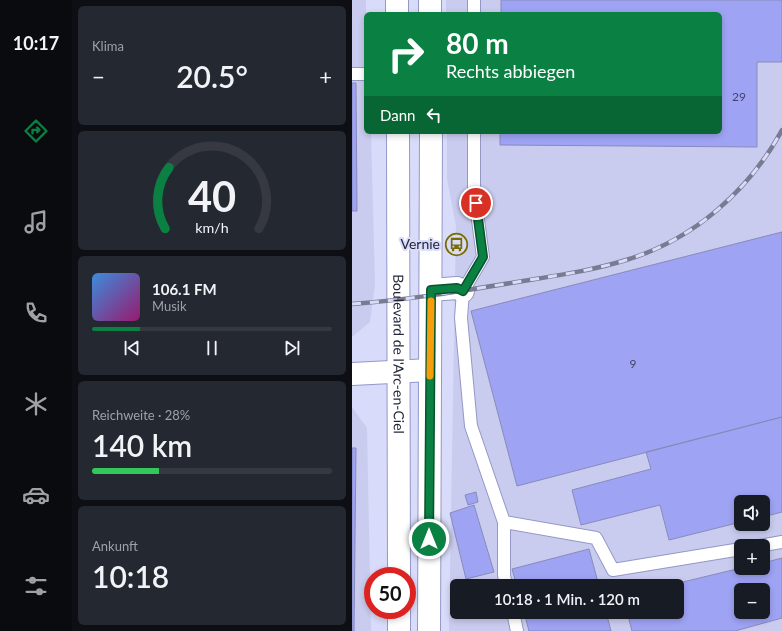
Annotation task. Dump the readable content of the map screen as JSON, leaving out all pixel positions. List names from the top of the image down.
{
  "streets": {
    "main road": ["Boulevard de l'Arc-en-Ciel"]
  },
  "places": {
    "bus stop": ["Vernie"]
  },
  "house_numbers": ["29", "9"],
  "page": {
    "tabs": "10:17",
    "tile": [
      "Klima",
      ["Reichweite · 28%", "140 km"],
      ["Ankunft", "10:18"]
    ],
    "turn": ["80 m", "Rechts abbiegen"],
    "heat": ["−", "20.5°", "+"],
    "then": "Dann",
    "song": ["106.1 FM", "Musik"],
    "map_buttons": ["+", "−"],
    "limit": "50",
    "trip": "10:18 · 1 Min. · 120 m",
    "gauge": ["40", "km/h"]
  }
}
